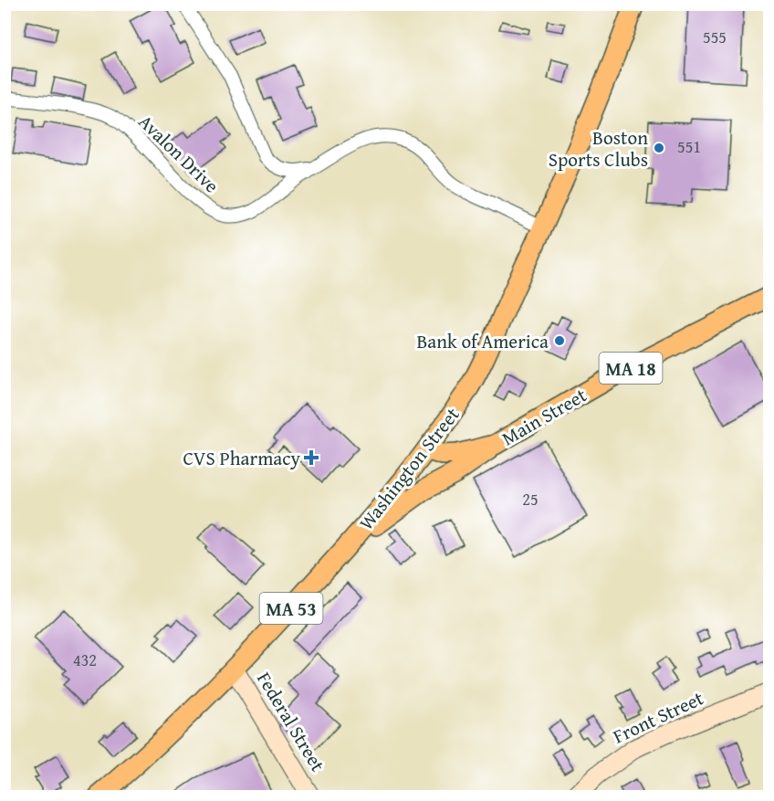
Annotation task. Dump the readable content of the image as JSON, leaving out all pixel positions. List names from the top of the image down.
{
  "streets": {
    "main road": [
      "MA 18",
      "Main Street",
      "Washington Street",
      "MA 53"
    ],
    "street": ["Avalon Drive", "Front Street", "Federal Street"]
  },
  "crossings": [
    ["Avalon Drive", "Washington Street"],
    ["MA 18", "Main Street"],
    ["Main Street", "Washington Street"],
    ["Washington Street", "Federal Street"]
  ],
  "places": {
    "other": ["Boston Sports Clubs", "Bank of America"],
    "health": ["CVS Pharmacy"]
  },
  "house_numbers": [
    "555",
    "551",
    "25",
    "432"
  ]
}
